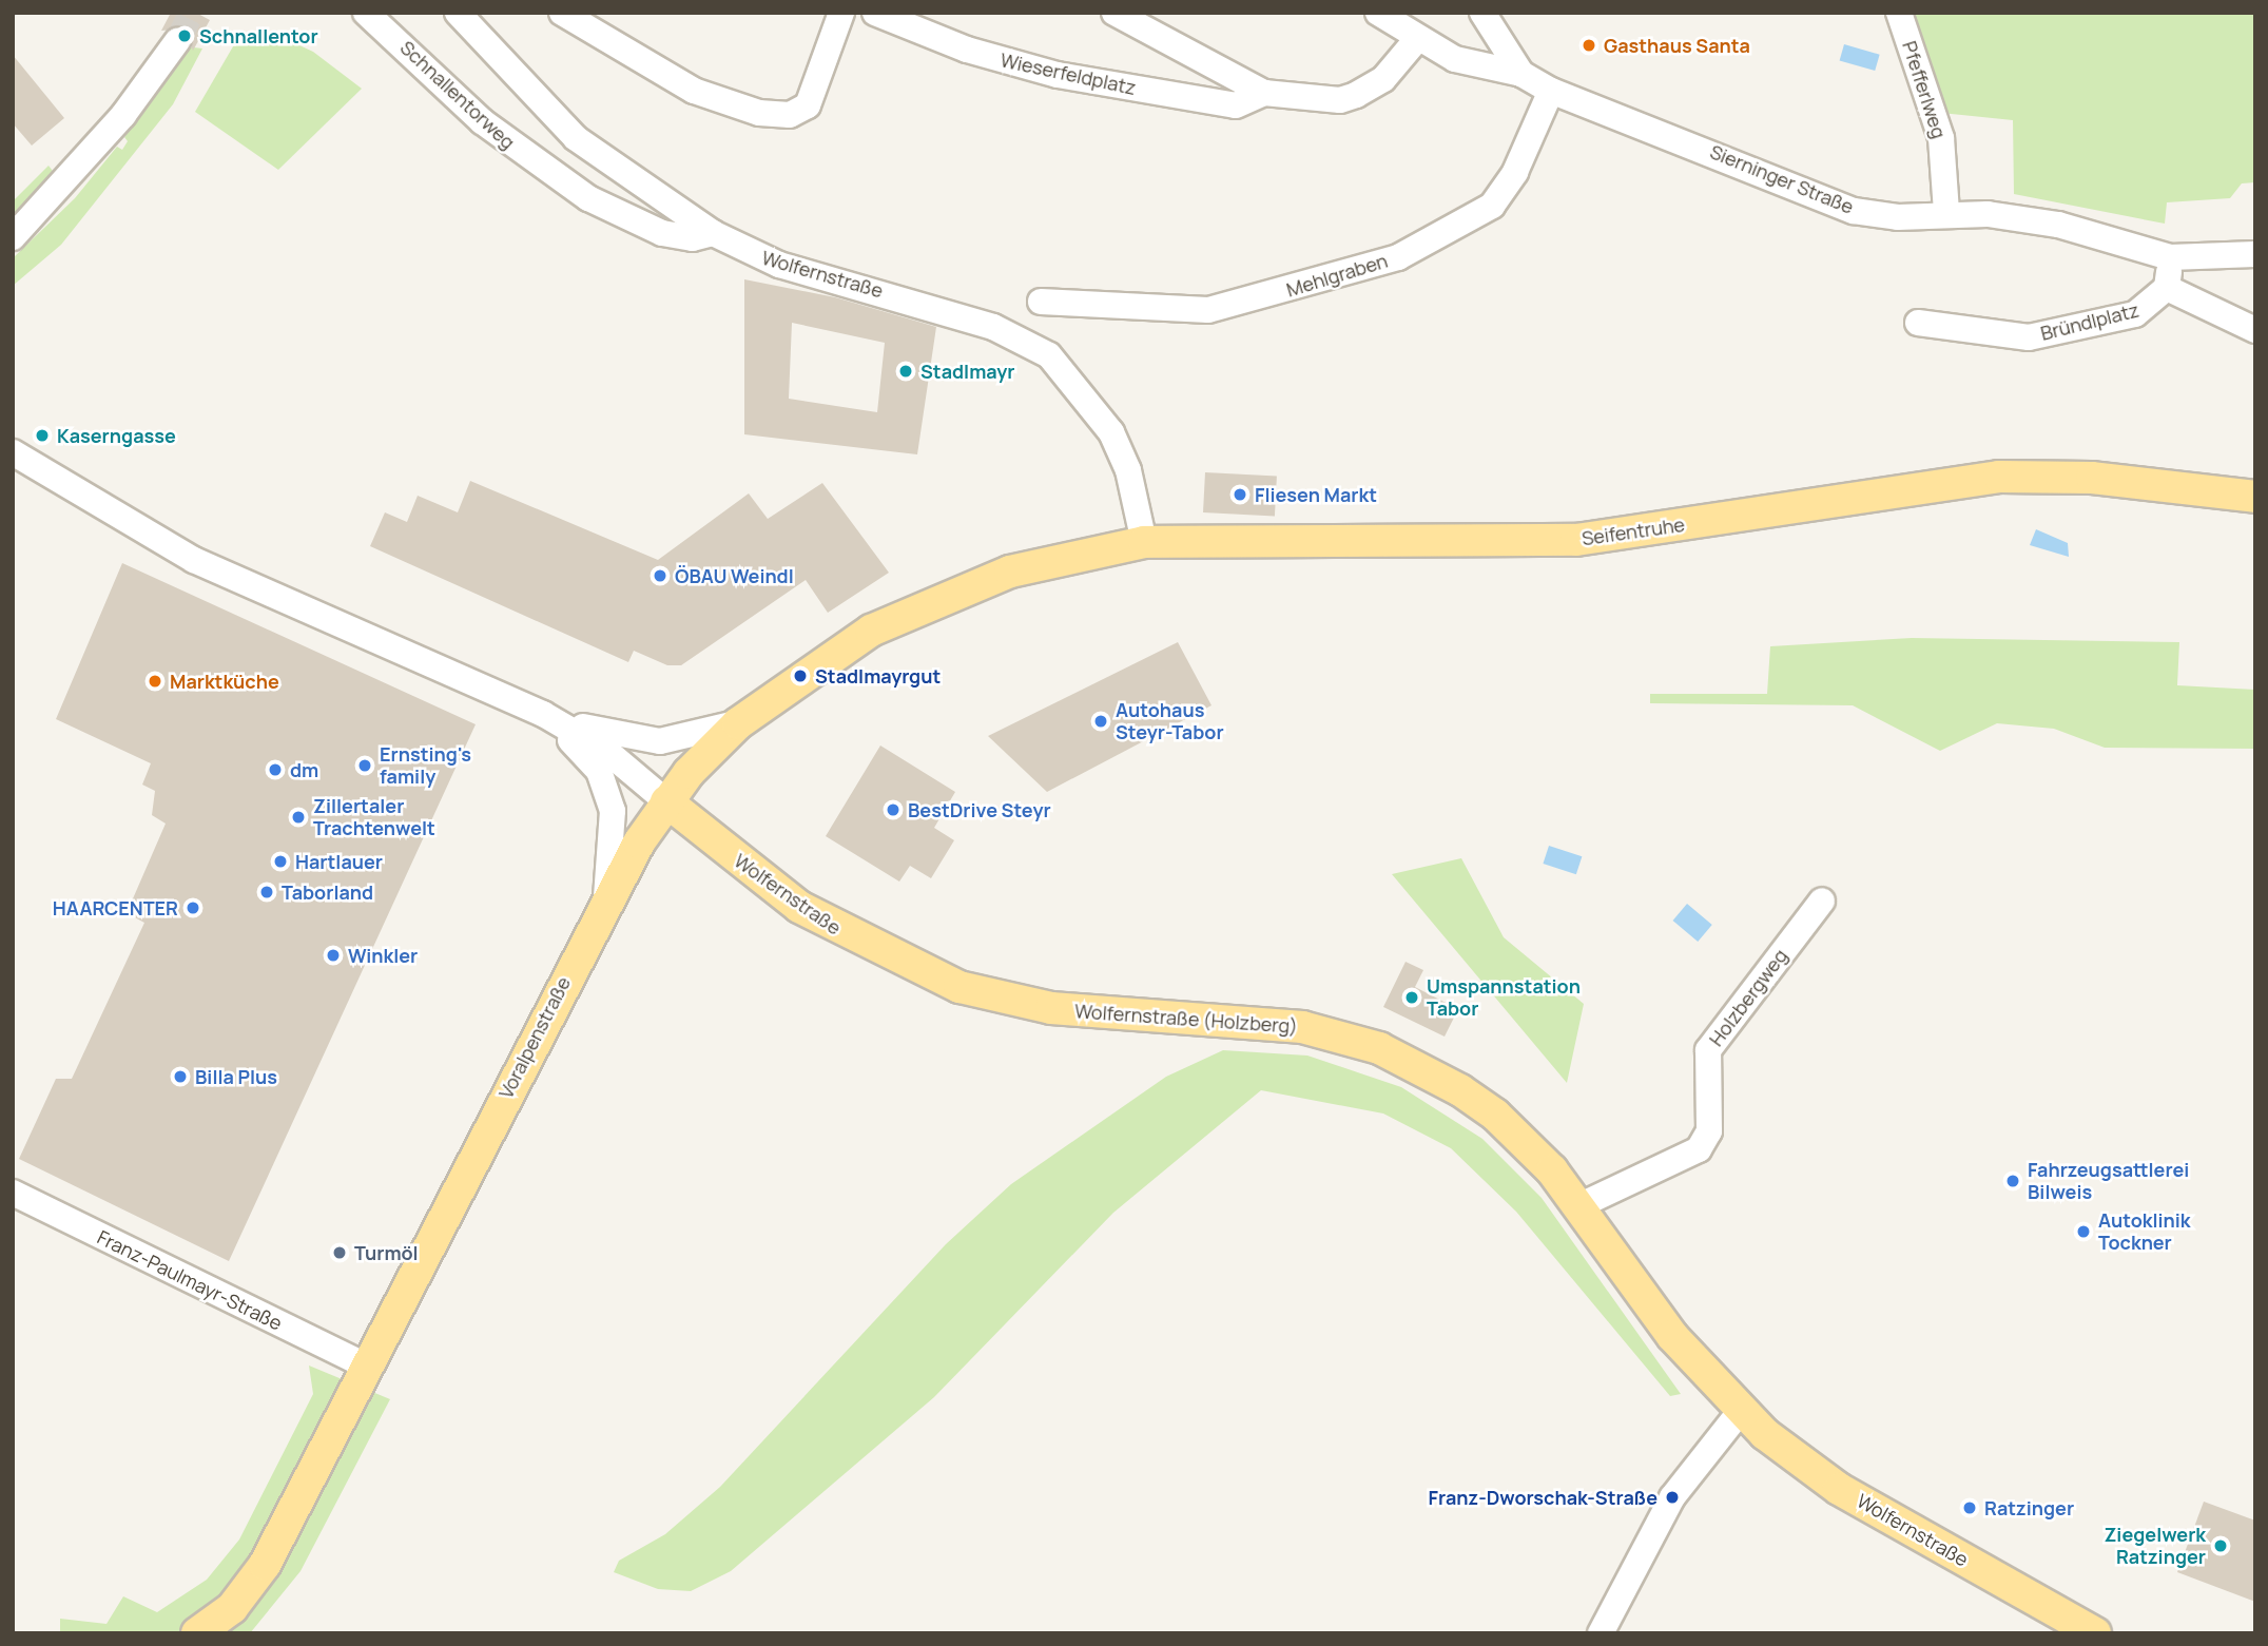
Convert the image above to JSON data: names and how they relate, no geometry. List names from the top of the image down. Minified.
{"streets":{"main road":["Wolfernstraße","Seifentruhe","Wolfernstraße (Holzberg)","Voralpenstraße"],"street":["Wieserfeldplatz","Pfefferlweg","Schnallentorweg","Sierninger Straße","Mehlgraben","Bründlplatz","Holzbergweg","Franz-Paulmayr-Straße"]},"crossings":[["Pfefferlweg","Sierninger Straße"],["Schnallentorweg","Wolfernstraße"],["Sierninger Straße","Mehlgraben"],["Wolfernstraße","Seifentruhe"],["Wolfernstraße","Wolfernstraße (Holzberg)"],["Wolfernstraße","Voralpenstraße"],["Seifentruhe","Voralpenstraße"],["Holzbergweg","Wolfernstraße (Holzberg)"],["Voralpenstraße","Franz-Paulmayr-Straße"]],"places":["Schnallentor","Gasthaus Santa","Stadlmayr","Kaserngasse","Fliesen Markt","ÖBAU Weindl","Stadlmayrgut","Marktküche","Autohaus Steyr-Tabor","Ernsting's family","dm","BestDrive Steyr","Zillertaler Trachtenwelt","Hartlauer","Taborland","HAARCENTER","Winkler","Umspannstation Tabor","Billa Plus","Fahrzeugsattlerei Bilweis","Autoklinik Tockner","Turmöl","Franz-Dworschak-Straße","Ratzinger","Ziegelwerk Ratzinger"]}
